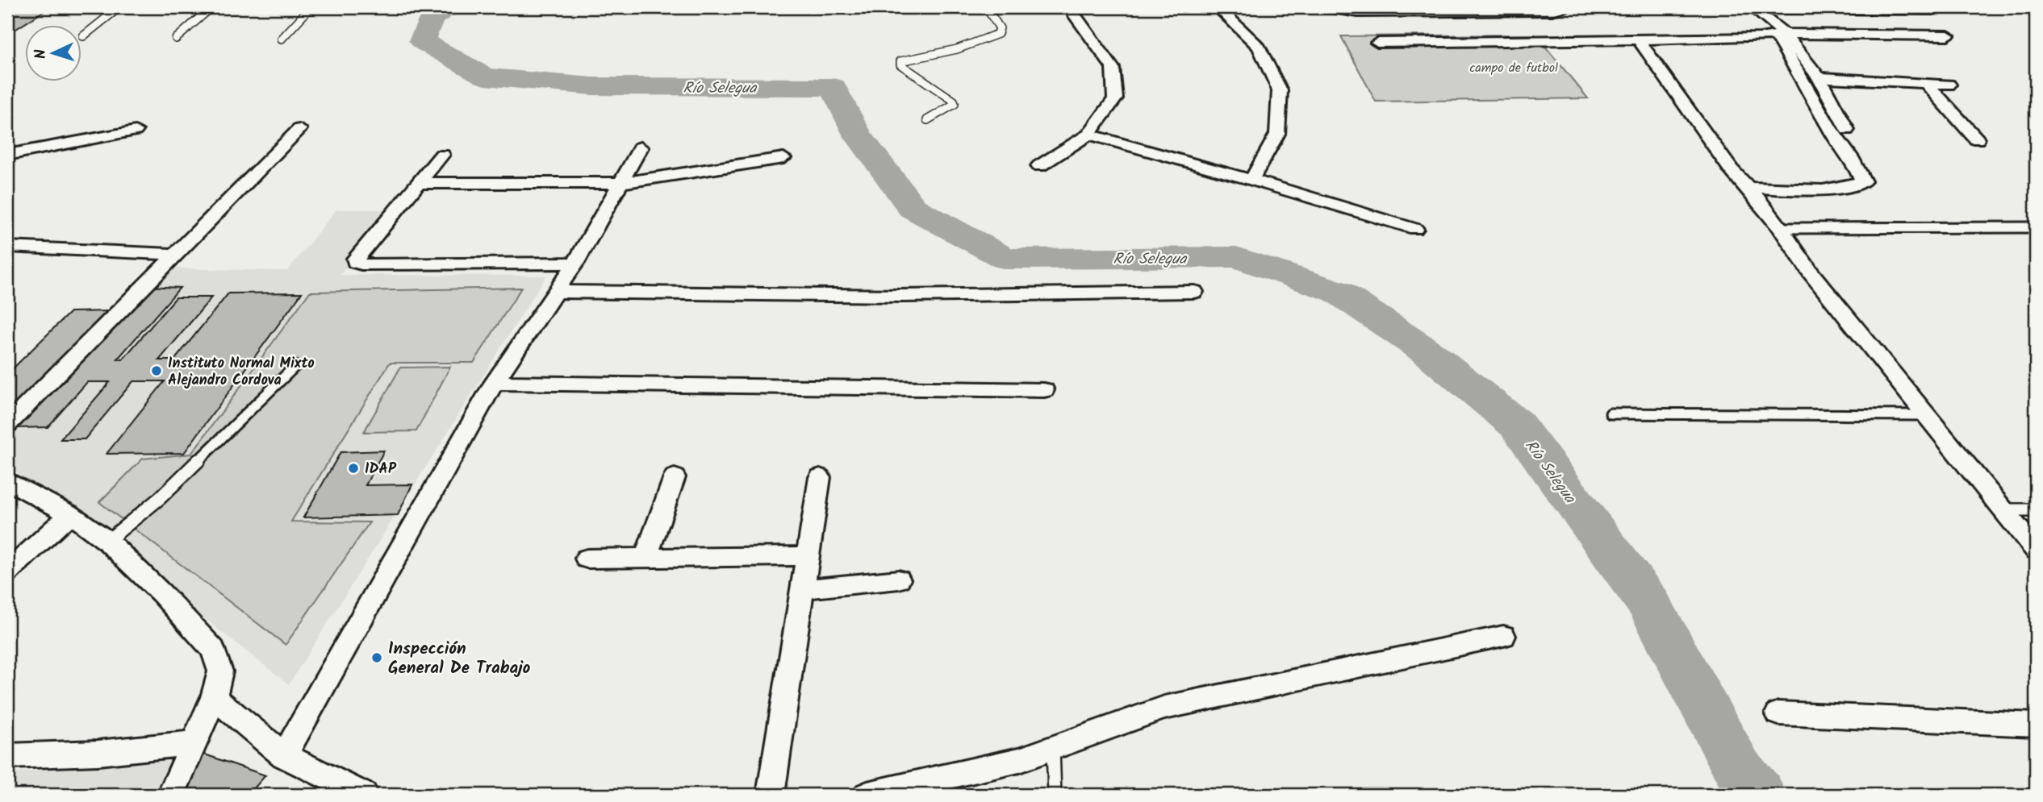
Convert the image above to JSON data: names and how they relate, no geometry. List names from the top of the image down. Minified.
{"water":["Río Selegua"],"parks":["campo de futbol"],"places":["Instituto Normal Mixto Alejandro Cordova","IDAP","Inspección General De Trabajo"],"north":"left"}
